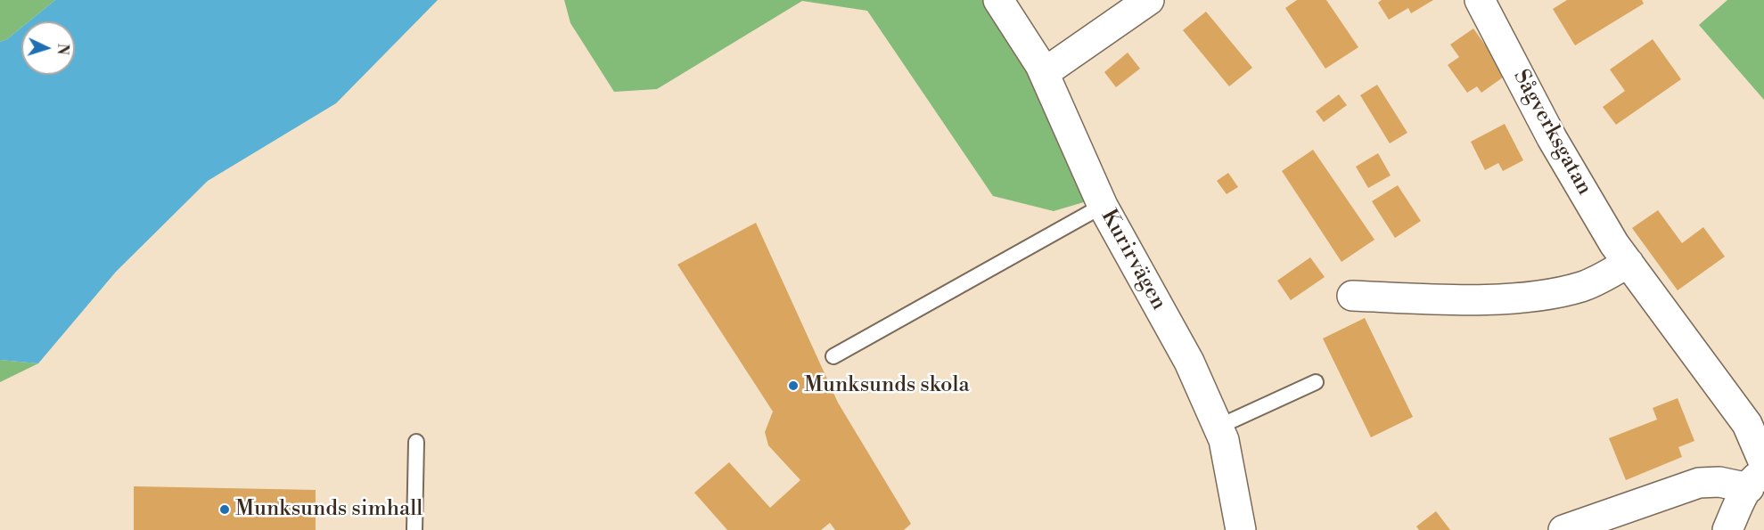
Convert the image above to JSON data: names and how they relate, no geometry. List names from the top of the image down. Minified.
{"streets":{"street":["Sågverksgatan","Kurirvägen"]},"places":["Munksunds skola","Munksunds simhall"],"north":"right"}
